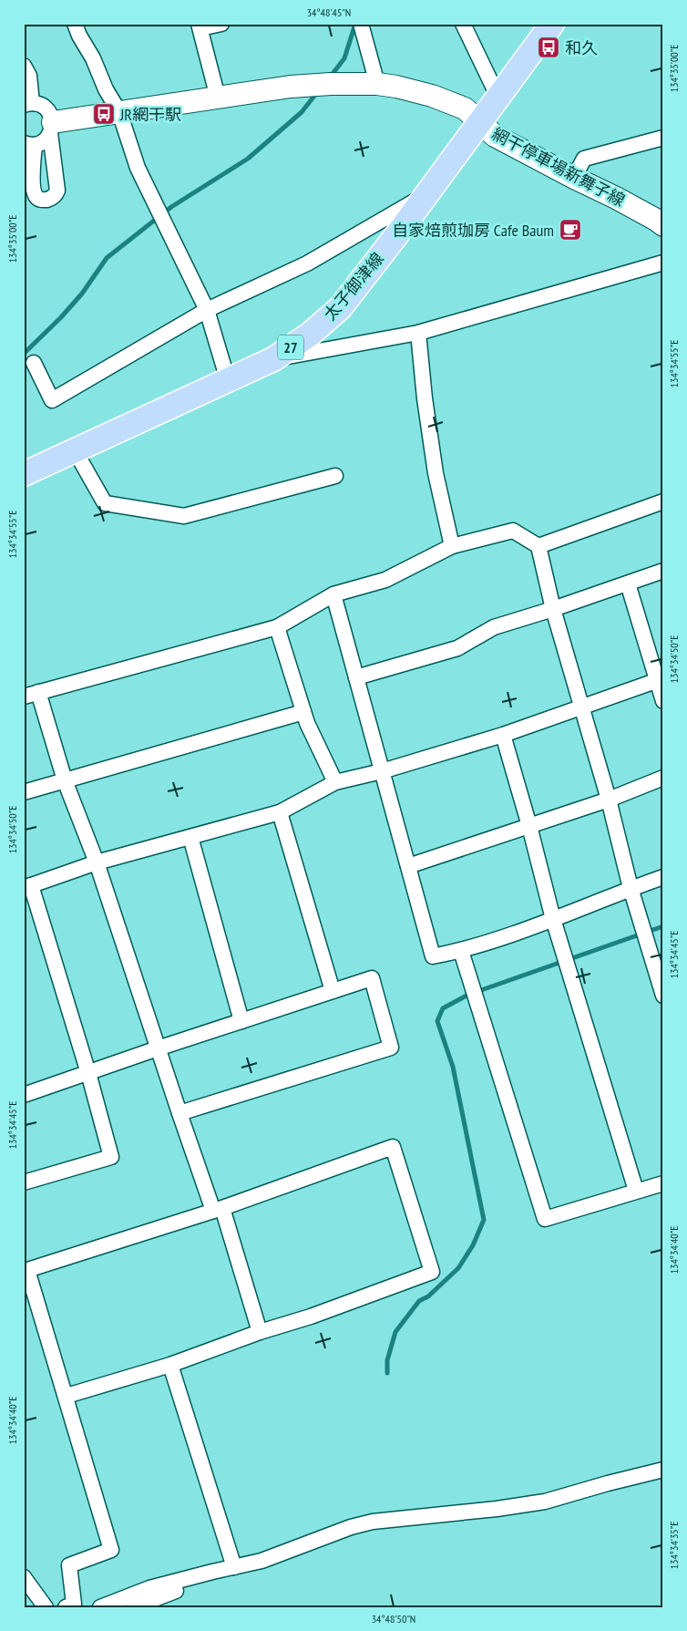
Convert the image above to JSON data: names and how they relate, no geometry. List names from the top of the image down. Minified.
{"streets":{"main road":["網干停車場新舞子線","太子御津線","27"]},"crossings":[["網干停車場新舞子線","太子御津線"]],"places":{"bus stop":["和久","JR網干駅"],"cafe":["自家焙煎珈房 Cafe Baum"]},"coordinates":["34°48'45\"N","134°35'00\"E","134°34'55\"E","134°34'50\"E","134°34'45\"E","134°34'40\"E","134°34'35\"E","34°48'50\"N"]}
